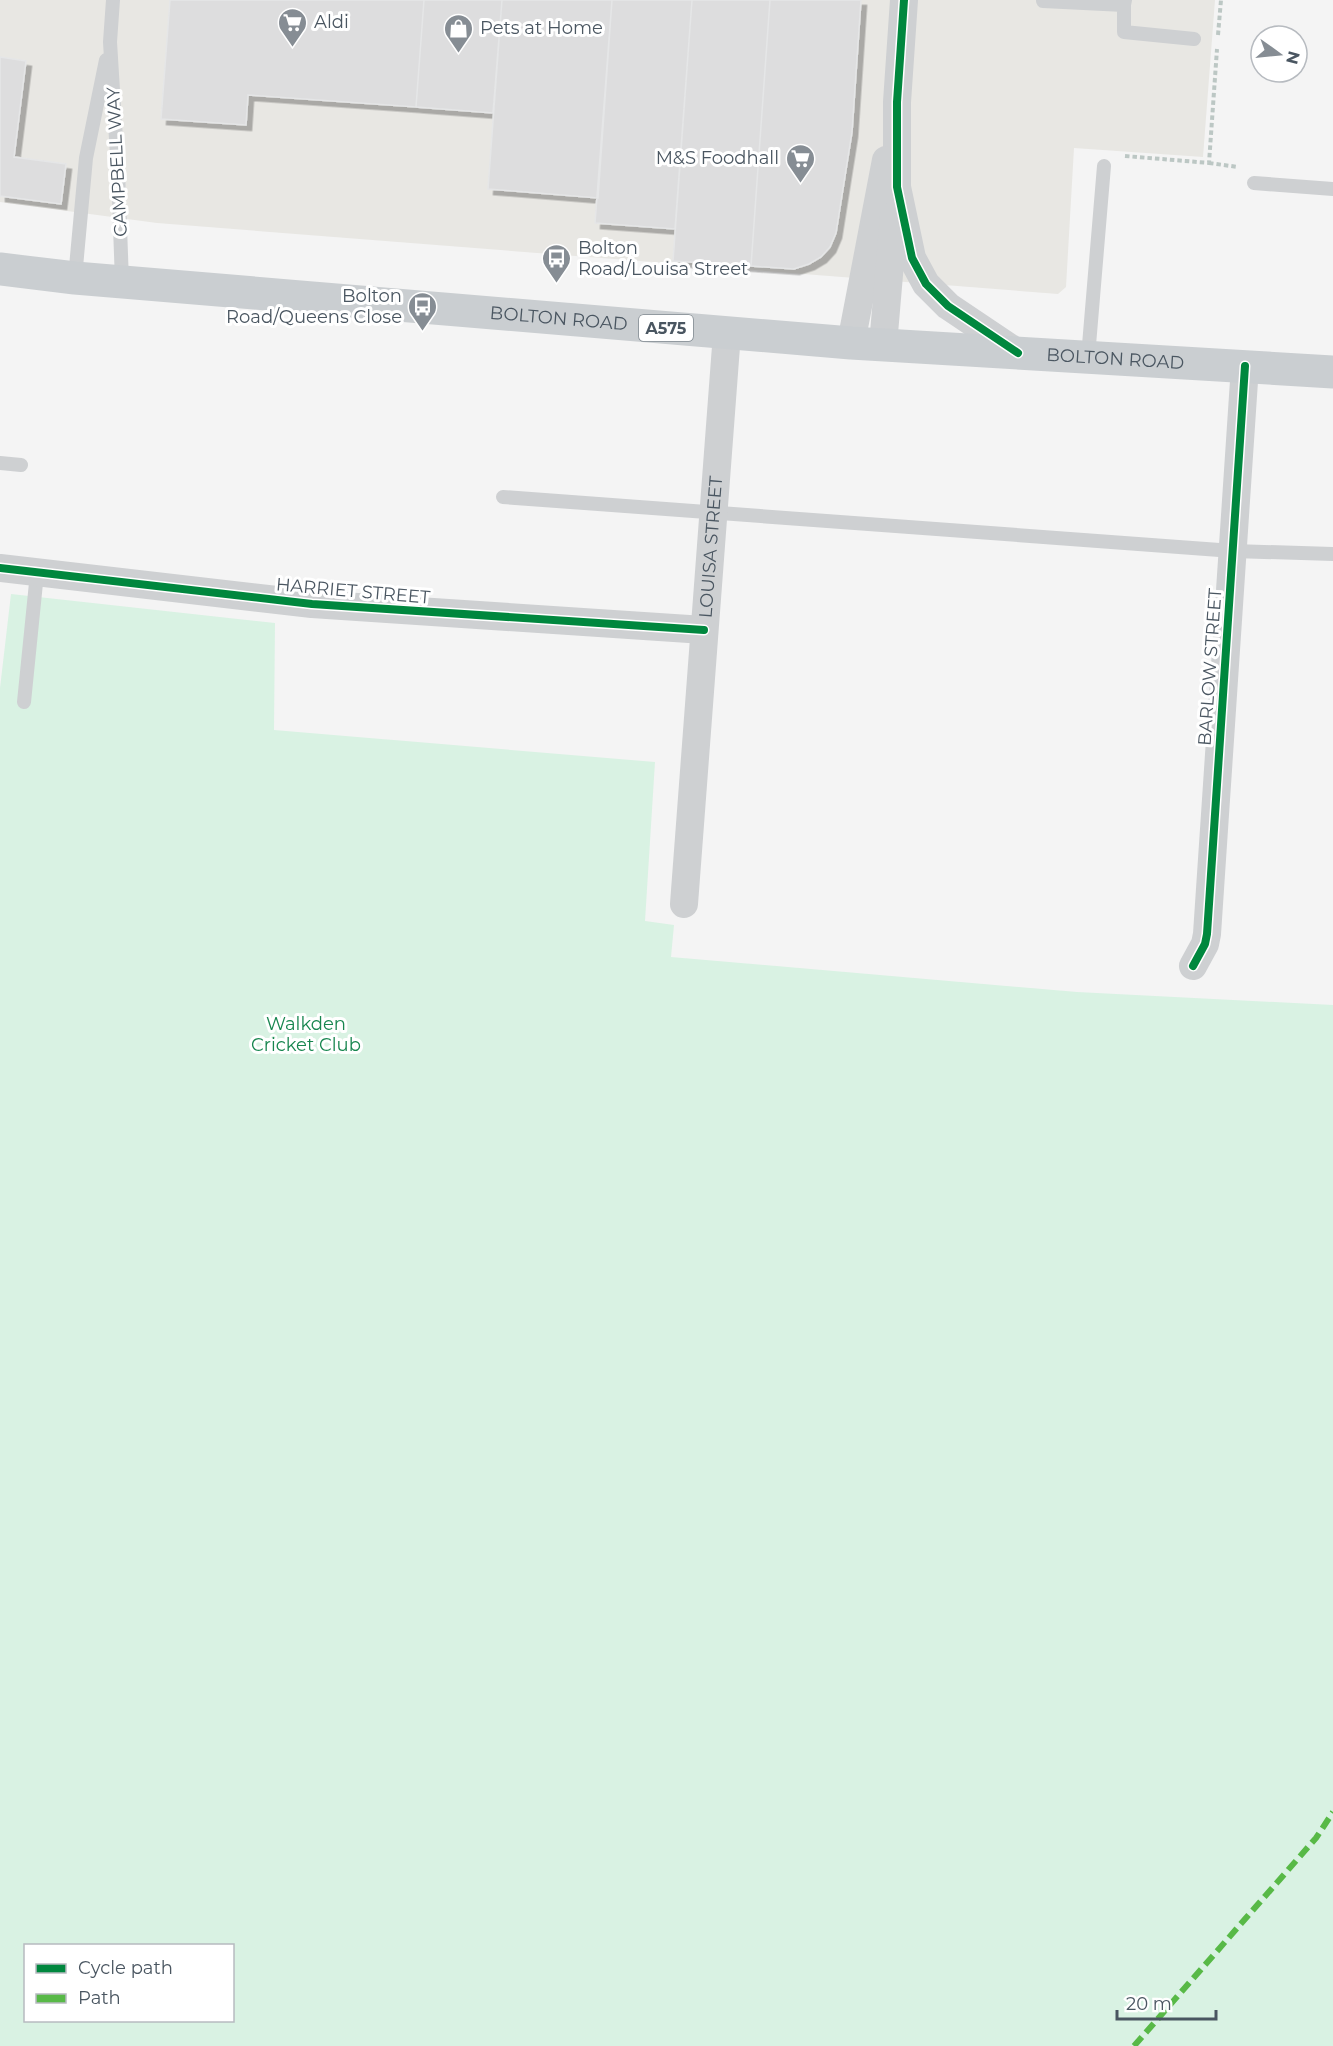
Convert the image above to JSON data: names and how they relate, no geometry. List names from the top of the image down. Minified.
{"streets":{"main road":["BOLTON ROAD","A575"],"street":["LOUISA STREET","HARRIET STREET","BARLOW STREET"],"lane":["CAMPBELL WAY"]},"crossings":[["CAMPBELL WAY","BOLTON ROAD"],["BOLTON ROAD","LOUISA STREET"],["BOLTON ROAD","BARLOW STREET"],["LOUISA STREET","HARRIET STREET"]],"parks":["Walkden Cricket Club"],"places":{"supermarket":["Aldi","M&S Foodhall"],"shop":["Pets at Home"],"bus stop":["Bolton Road/Louisa Street","Bolton Road/Queens Close"]},"legend":["Cycle path","Path"],"scale_bar":"20 m","north":"right"}
